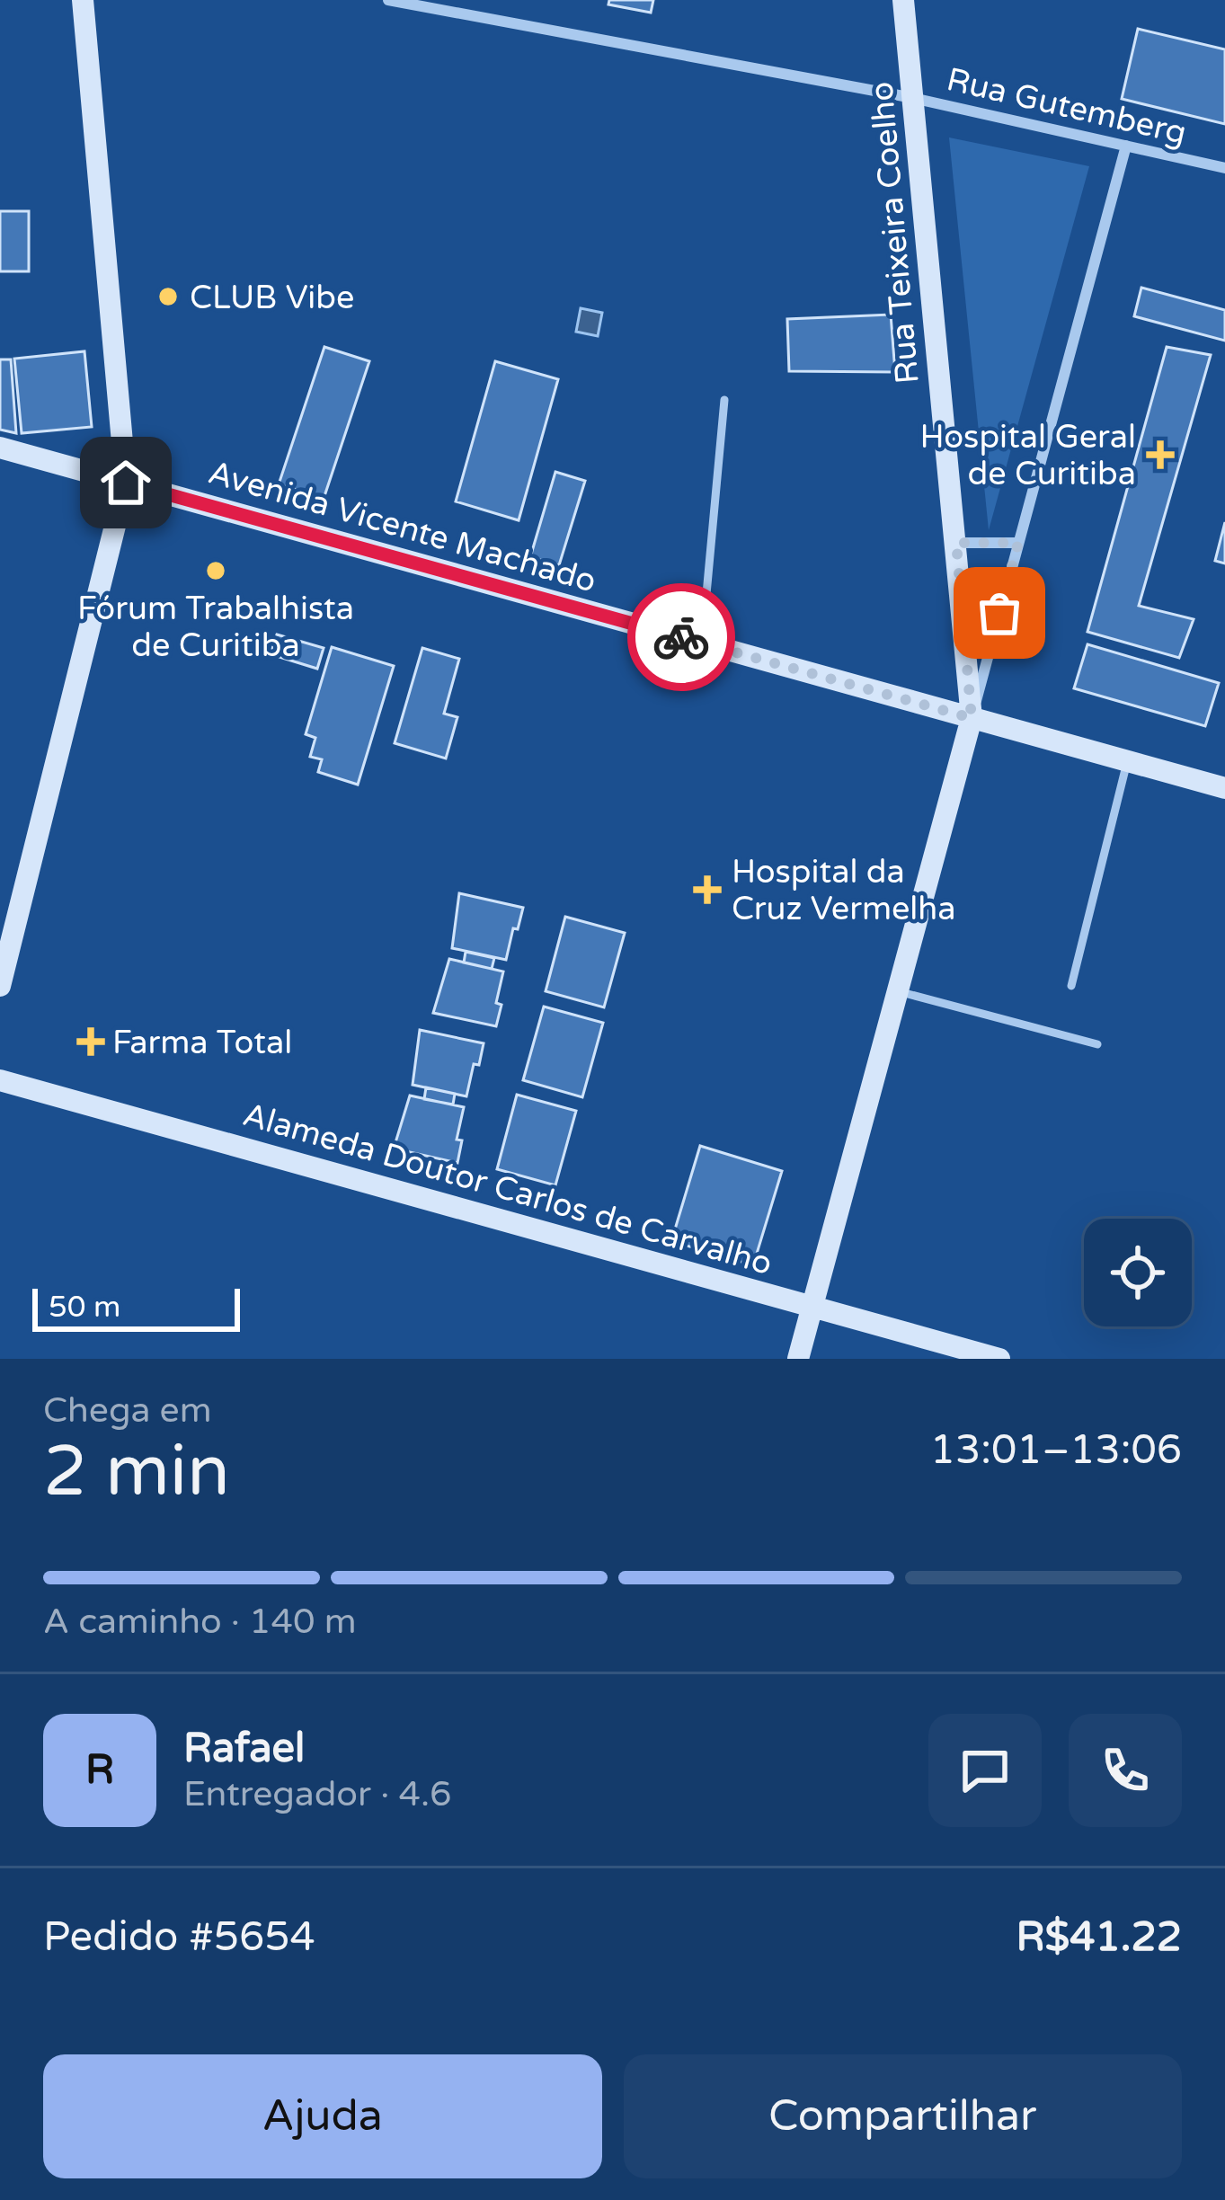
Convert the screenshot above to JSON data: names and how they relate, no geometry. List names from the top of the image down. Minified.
{"streets":{"main road":["Rua Teixeira Coelho","Avenida Vicente Machado","Alameda Doutor Carlos de Carvalho"],"street":["Rua Gutemberg"]},"crossings":[["Rua Gutemberg","Rua Teixeira Coelho"],["Rua Teixeira Coelho","Avenida Vicente Machado"]],"places":{"other":["CLUB Vibe","Fórum Trabalhista de Curitiba"],"health":["Hospital Geral de Curitiba","Hospital da Cruz Vermelha","Farma Total"]},"scale_bar":"50 m","page":{"scale":"50 m","heading":["2 min","Chega em","13:01–13:06"],"panel":["Rafael","Entregador · 4.6","Pedido #5654","R$41.22"],"bar":"A caminho · 140 m","round":"R","buttons":["Ajuda","Compartilhar"]}}
